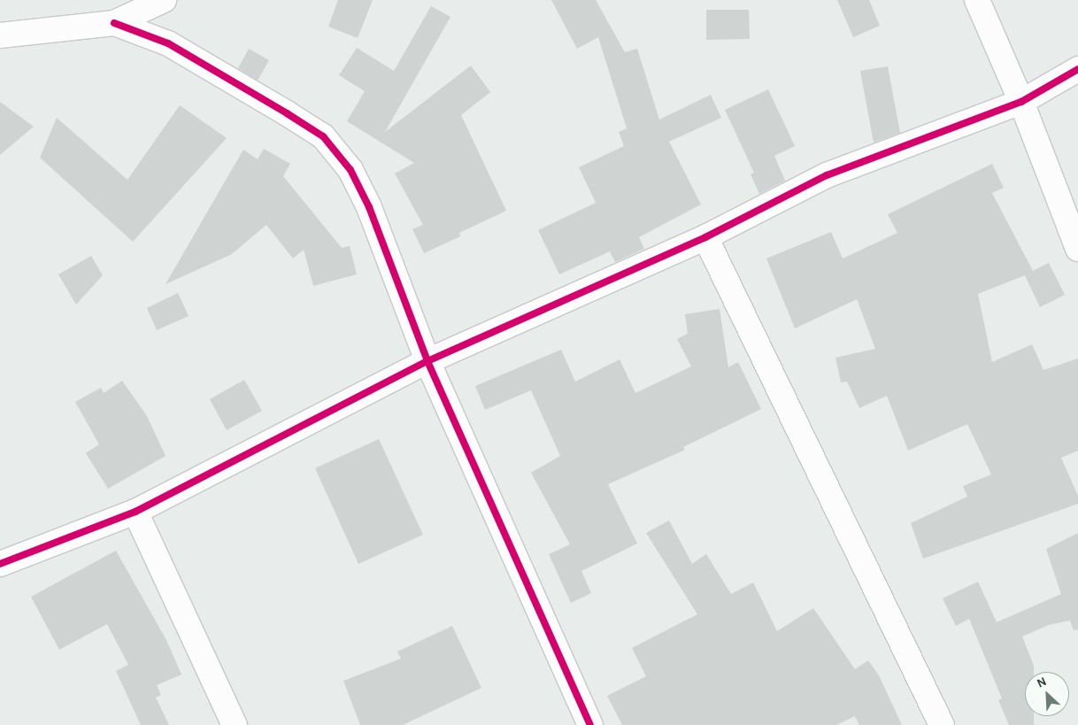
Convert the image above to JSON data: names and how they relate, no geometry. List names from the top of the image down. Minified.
{"north":"top left"}
